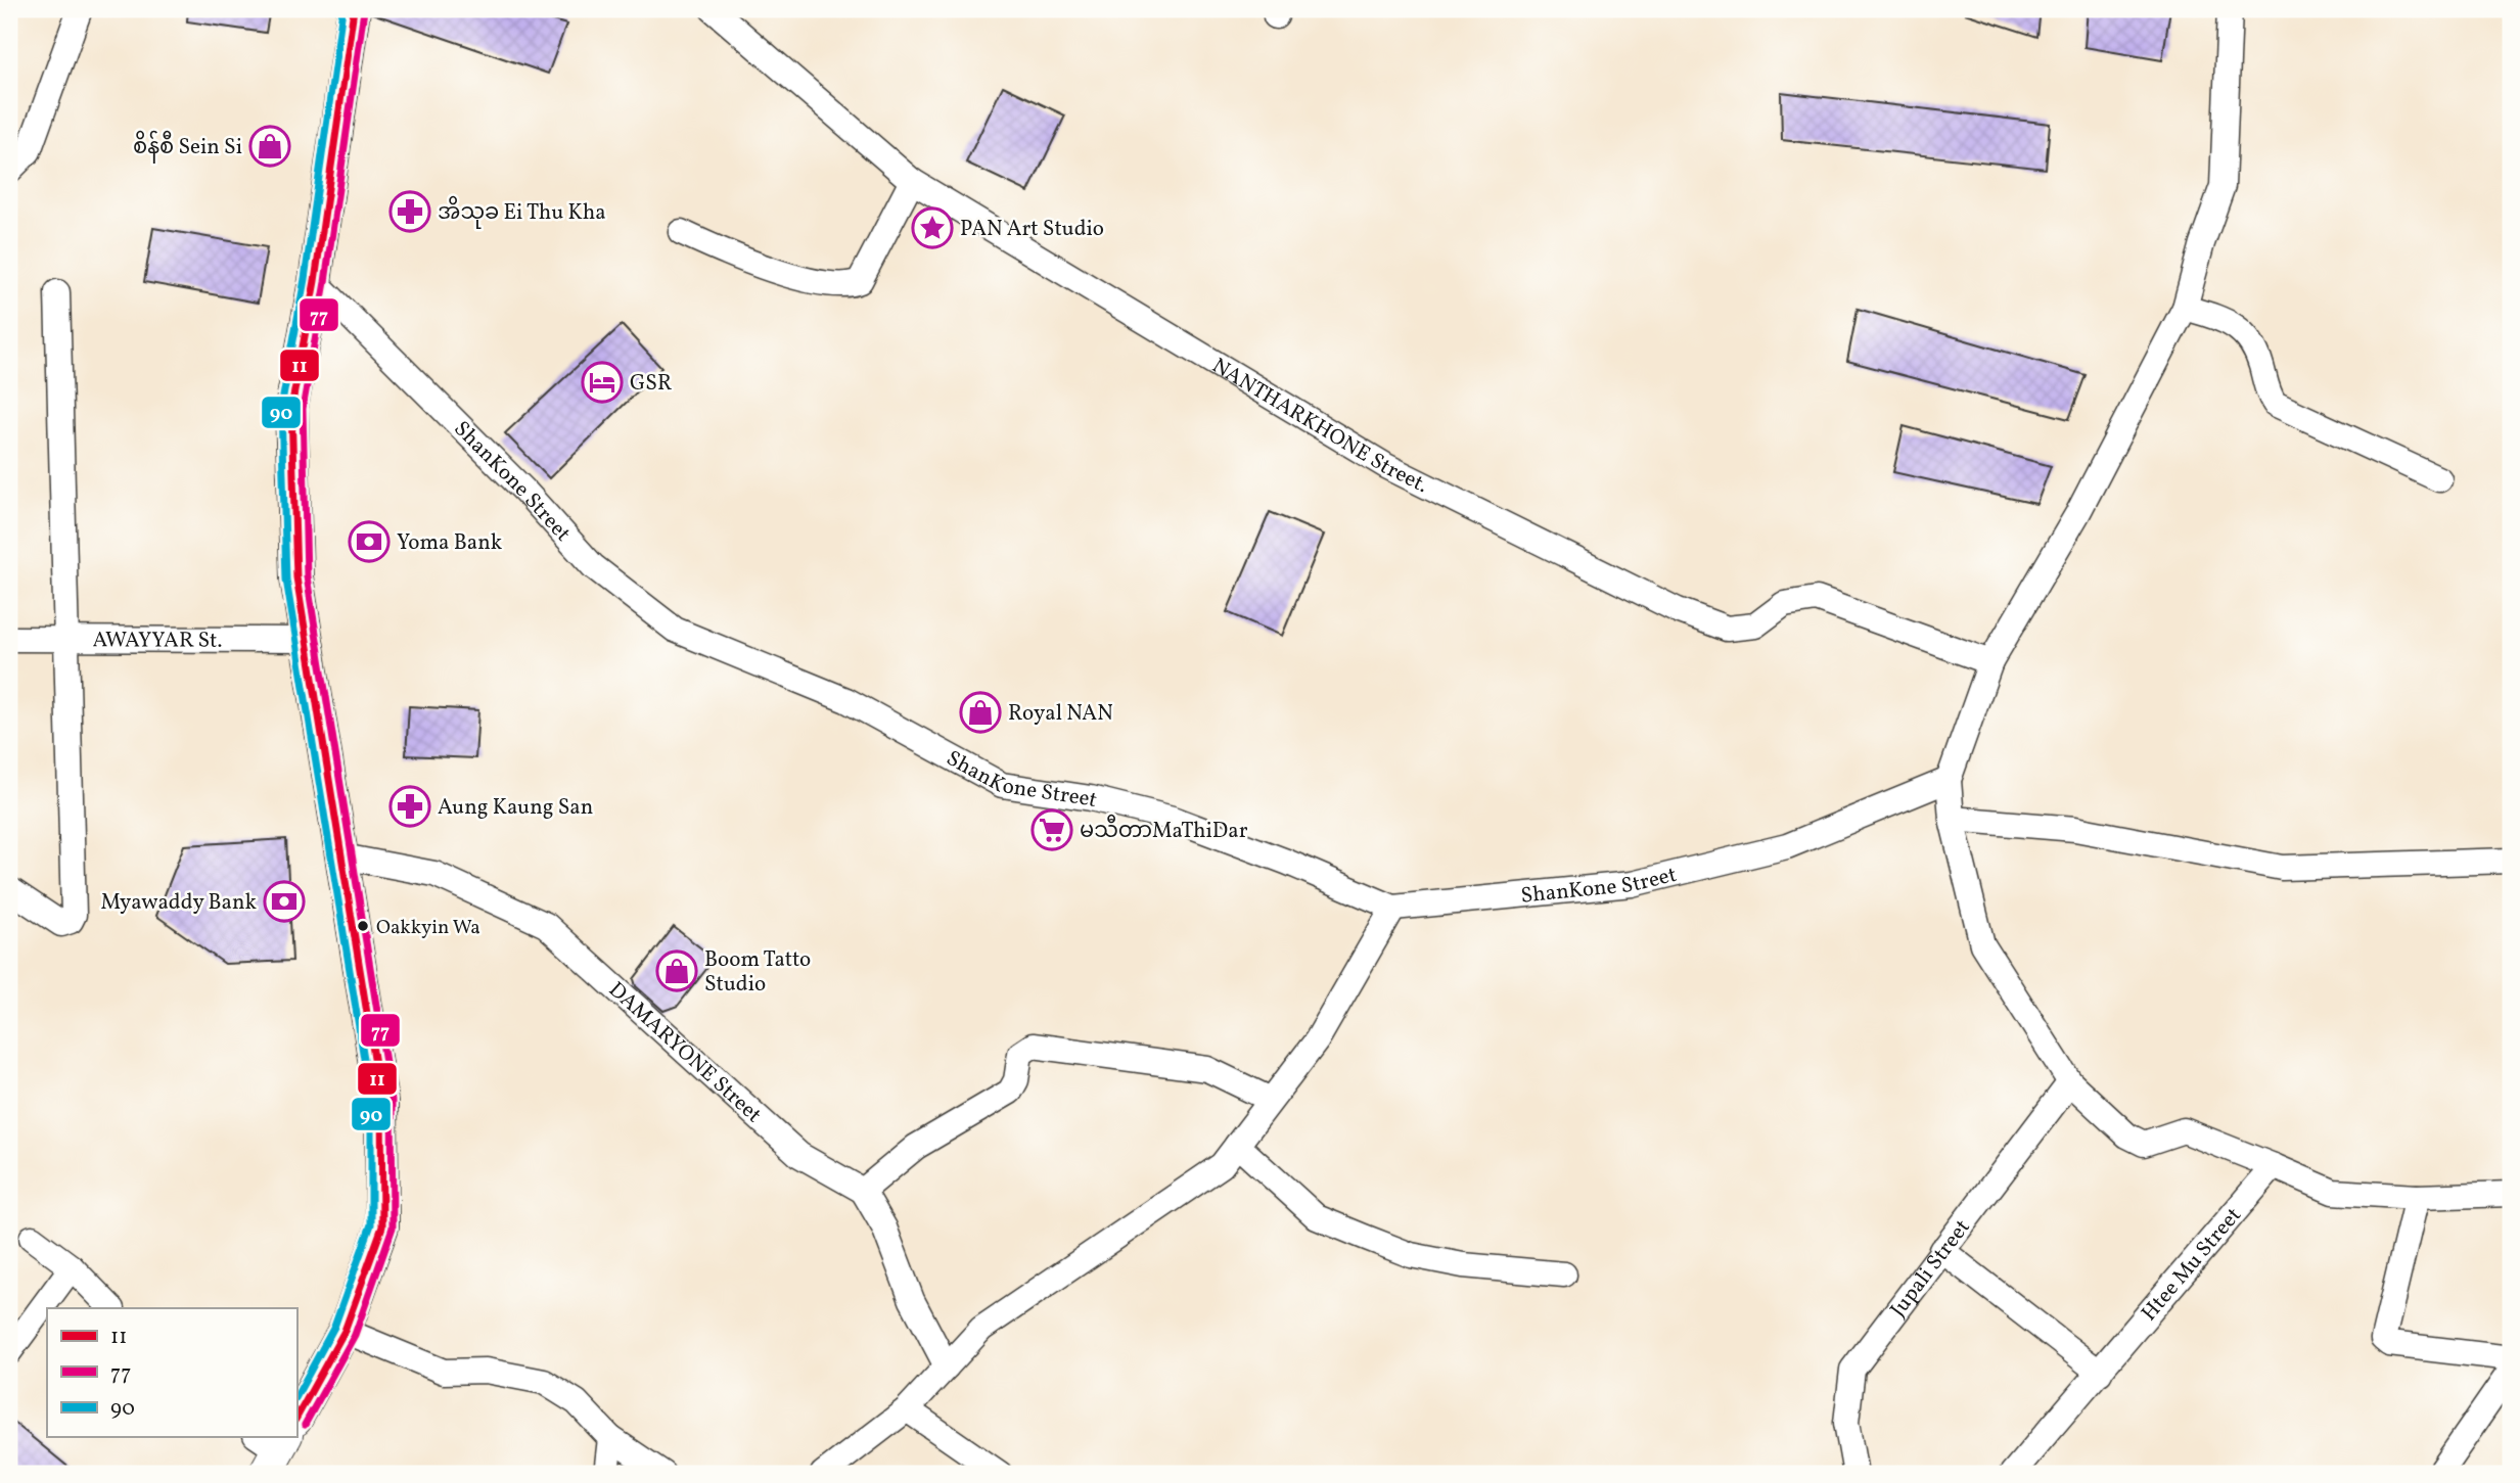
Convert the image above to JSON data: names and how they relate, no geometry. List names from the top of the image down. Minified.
{"streets":{"street":["NANTHARKHONE Street.","ShanKone Street","AWAYYAR St.","DAMARYONE Street","Htee Mu Street","Jupali Street"]},"places":{"shop":["စိန်စီ Sein Si","Royal NAN","Boom Tatto Studio"],"pharmacy":["အိသုခ Ei Thu Kha","Aung Kaung San"],"place":["PAN Art Studio"],"hotel":["GSR"],"bank":["Yoma Bank","Myawaddy Bank"],"supermarket":["မသီတာMaThiDar"],"other":["Oakkyin Wa"]},"lines":["transit line 11","transit line 90","transit line 77"],"legend":["11","77","90"]}
